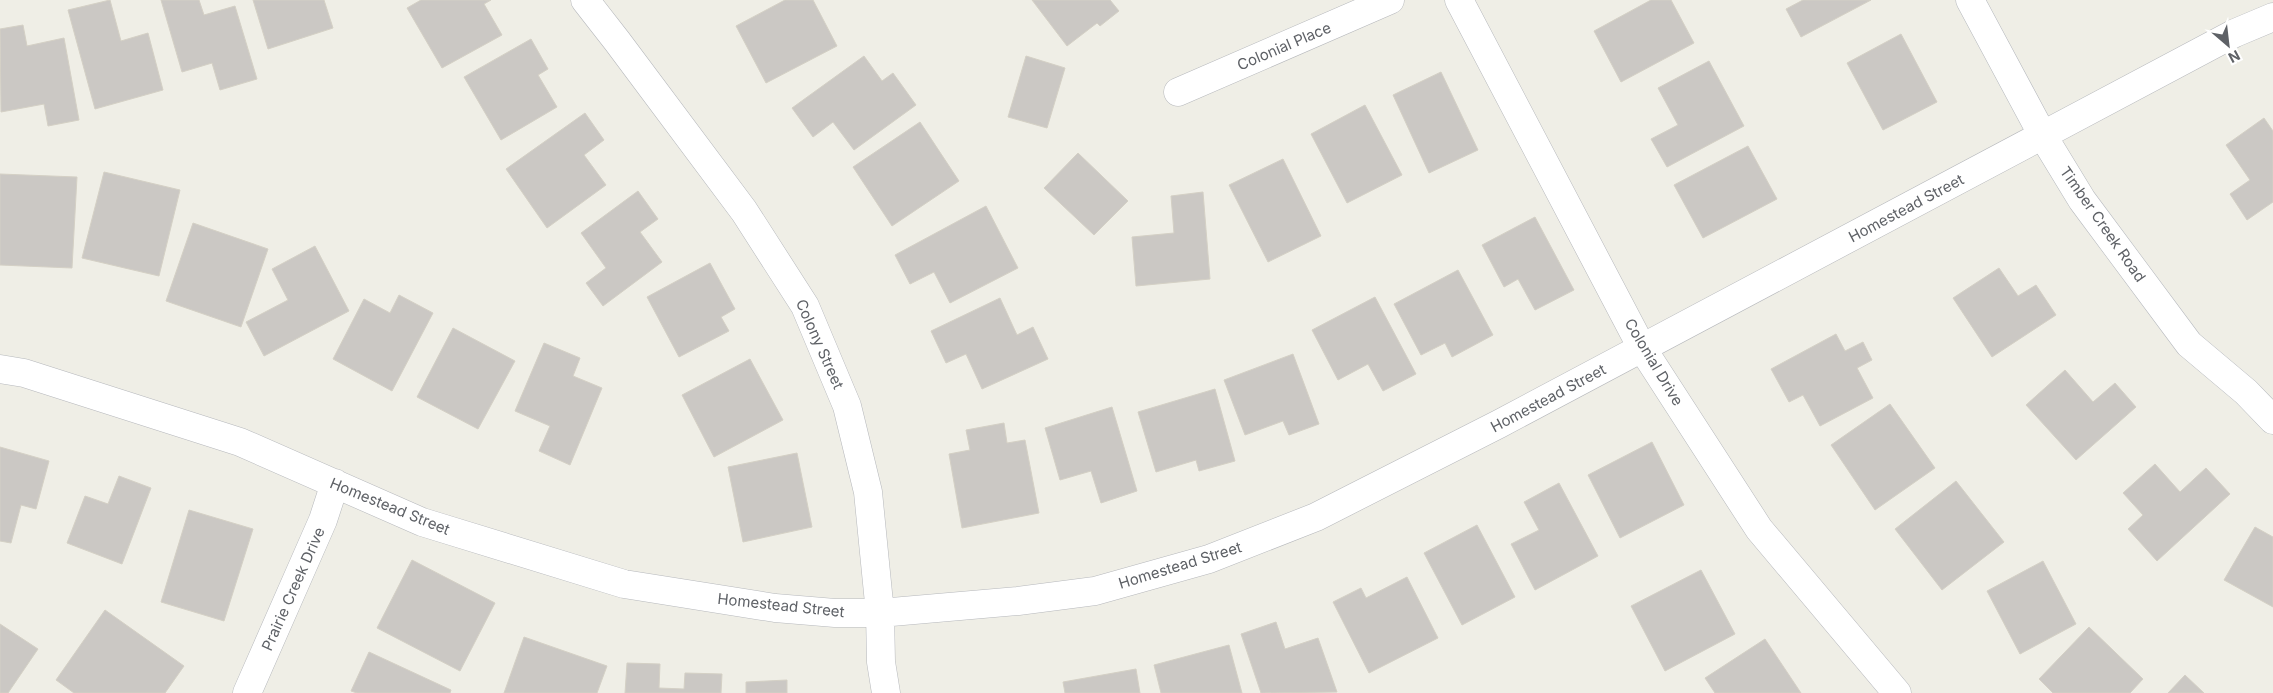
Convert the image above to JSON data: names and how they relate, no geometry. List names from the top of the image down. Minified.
{"streets":{"street":["Colonial Place","Homestead Street","Timber Creek Road","Colony Street","Colonial Drive","Prairie Creek Drive"]},"crossings":[["Homestead Street","Timber Creek Road"],["Homestead Street","Colony Street"],["Homestead Street","Colonial Drive"],["Homestead Street","Prairie Creek Drive"]],"north":"bottom right"}
